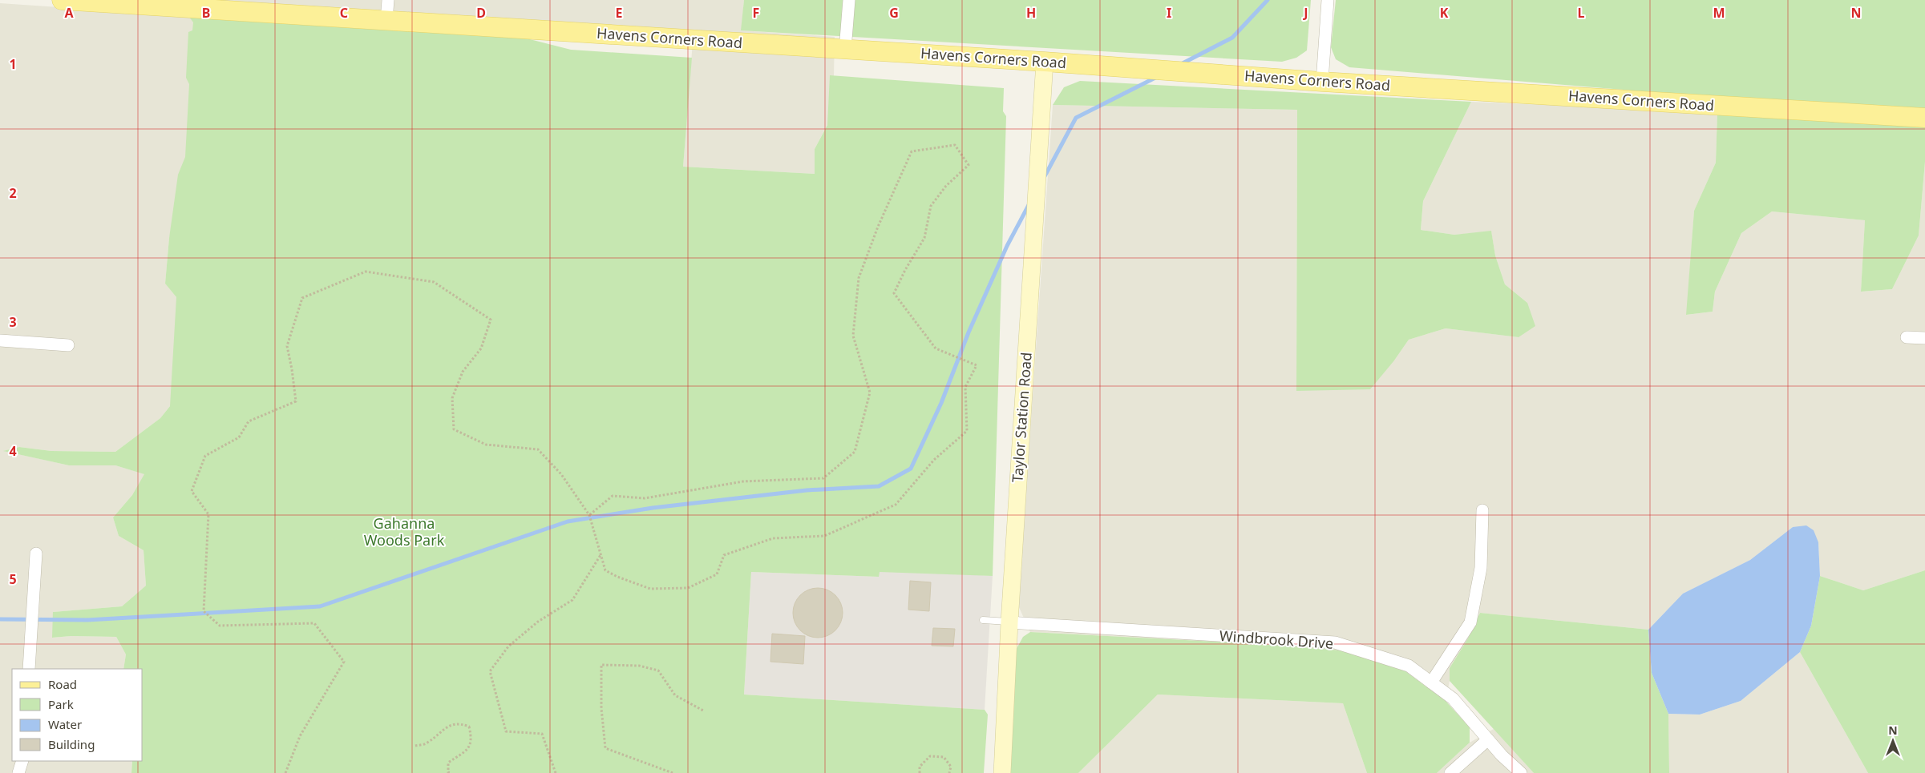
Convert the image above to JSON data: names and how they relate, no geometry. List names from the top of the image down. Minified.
{"streets":{"main road":["Havens Corners Road","Taylor Station Road"],"street":["Windbrook Drive"]},"crossings":[["Havens Corners Road","Taylor Station Road"],["Taylor Station Road","Windbrook Drive"]],"parks":["Gahanna Woods Park"],"legend":["Road","Park","Water","Building"],"north":"top","grid":{"columns":["A","B","C","D","E","F","G","H","I","J","K","L","M","N"],"rows":["1","2","3","4","5"]}}
